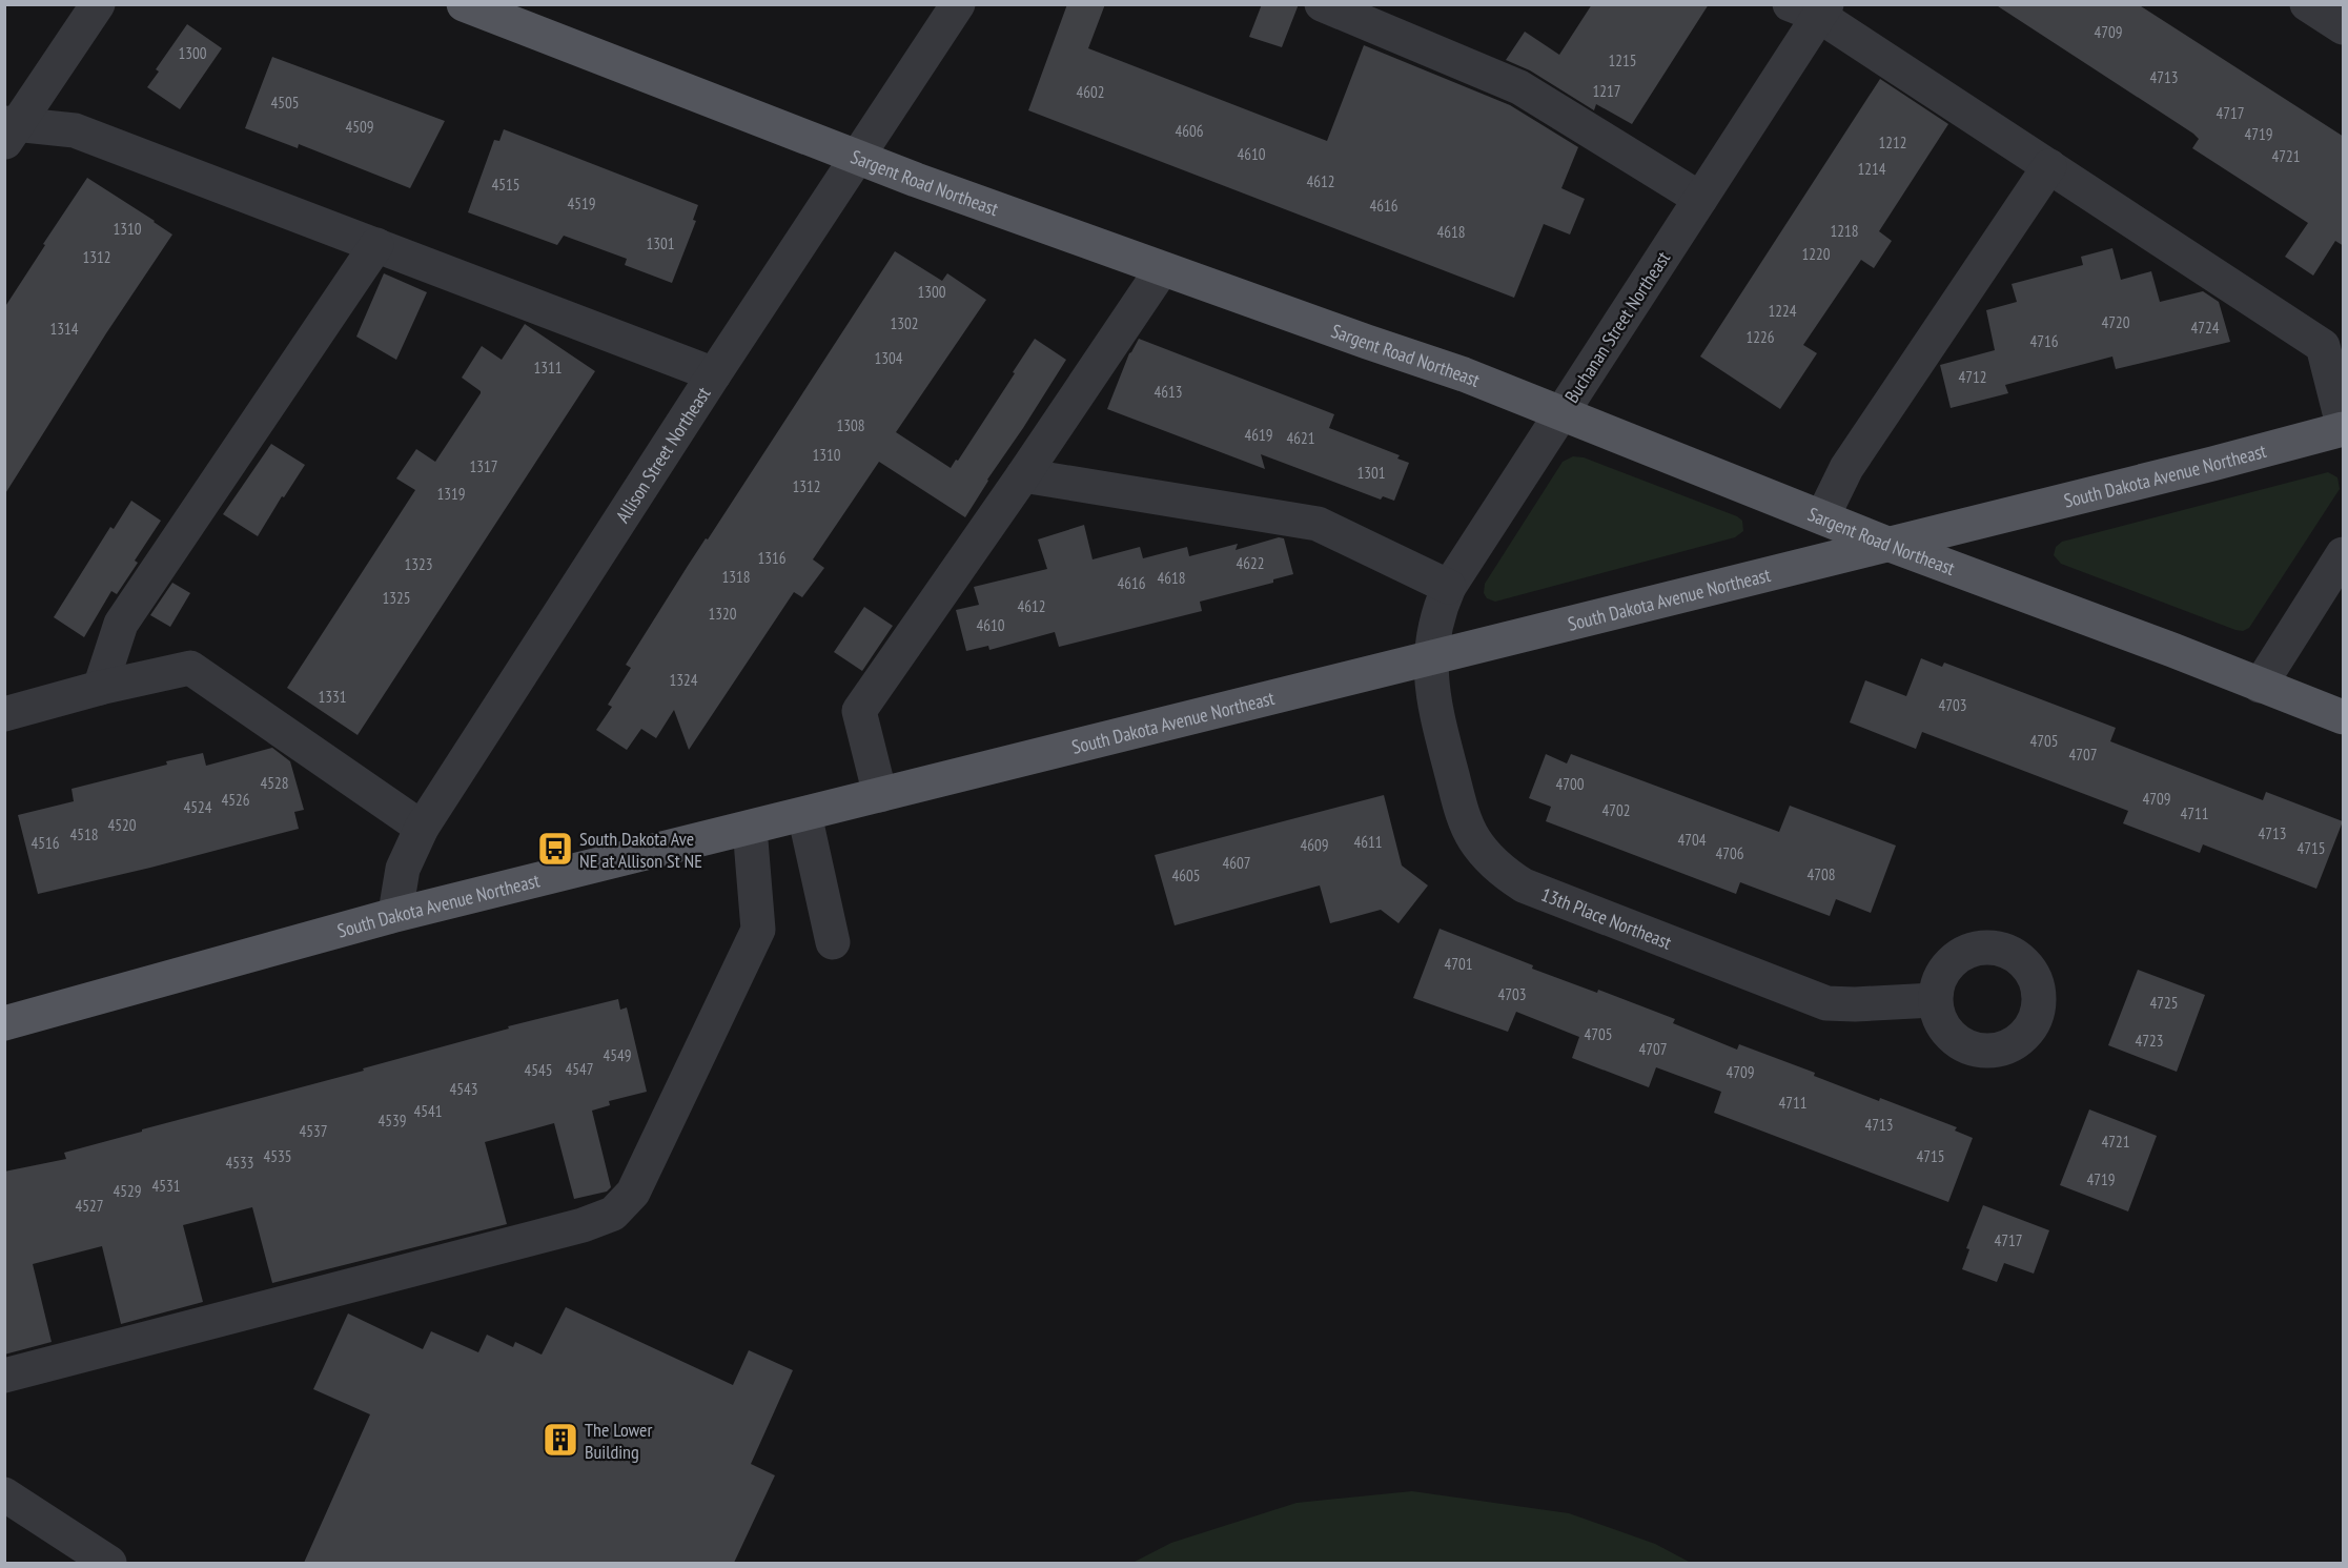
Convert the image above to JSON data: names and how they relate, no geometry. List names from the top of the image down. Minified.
{"streets":{"main road":["Sargent Road Northeast","South Dakota Avenue Northeast"],"street":["Buchanan Street Northeast","Allison Street Northeast","13th Place Northeast"]},"crossings":[["Sargent Road Northeast","Buchanan Street Northeast"],["Sargent Road Northeast","Allison Street Northeast"],["Sargent Road Northeast","South Dakota Avenue Northeast"],["Buchanan Street Northeast","South Dakota Avenue Northeast"],["Buchanan Street Northeast","13th Place Northeast"],["Allison Street Northeast","South Dakota Avenue Northeast"],["South Dakota Avenue Northeast","13th Place Northeast"]],"places":{"bus stop":["South Dakota Ave NE at Allison St NE"],"building":["The Lower Building"]},"house_numbers":["4709","1300","1215","4713","1217","4602","4505","4717","4509","4606","4719","1212","4610","4721","1214","4612","4515","4519","4616","1310","1218","4618","1301","1220","1312","1300","1224","4720","1302","4724","1314","1226","4716","1304","1311","4712","4613","1308","4619","4621","1310","1317","1301","1312","1319","1316","4622","1323","1318","4618","4616","1325","4612","1320","4610","1324","1331","4703","4705","4707","4528","4700","4709","4526","4524","4702","4711","4520","4713","4518","4704","4611","4516","4609","4715","4706","4607","4708","4605","4701","4703","4725","4705","4723","4707","4549","4547","4545","4709","4543","4711","4541","4539","4713","4537","4721","4535","4715","4533","4719","4531","4529","4527","4717"]}
